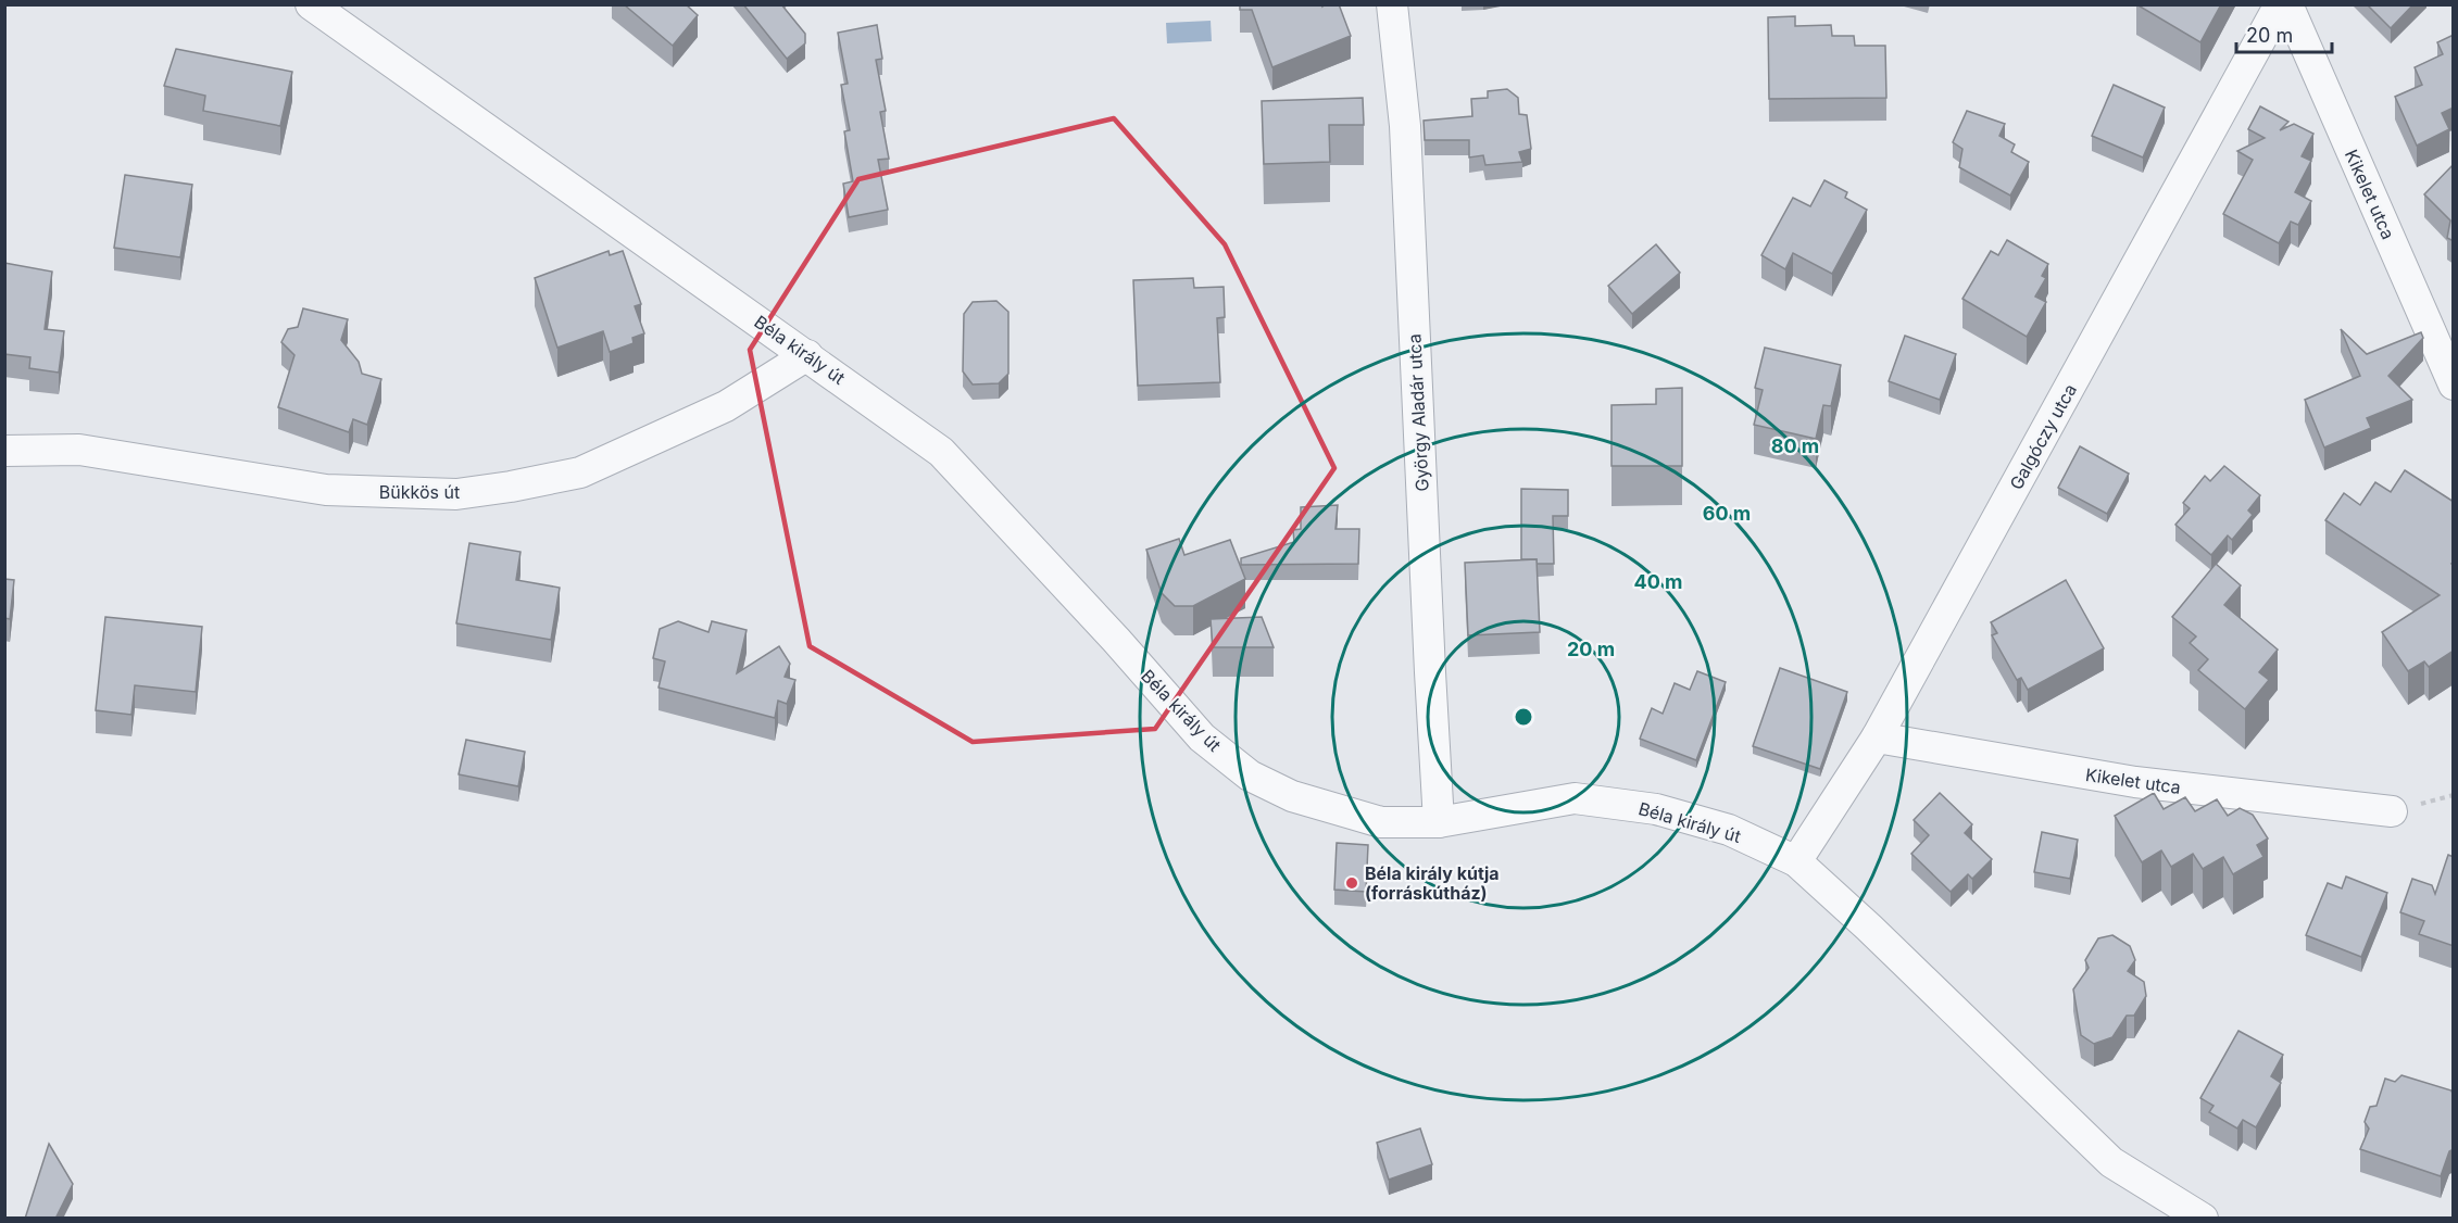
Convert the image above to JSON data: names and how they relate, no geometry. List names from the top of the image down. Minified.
{"streets":{"street":["Kikelet utca","Béla király út","György Aladár utca","Galgóczy utca","Bükkös út"]},"crossings":[["Kikelet utca","Galgóczy utca"],["Béla király út","György Aladár utca"],["Béla király út","Galgóczy utca"],["Béla király út","Bükkös út"]],"places":["Béla király kútja (forráskútház)"],"scale_bar":"20 m","rings":["80 m","60 m","40 m","20 m"]}
